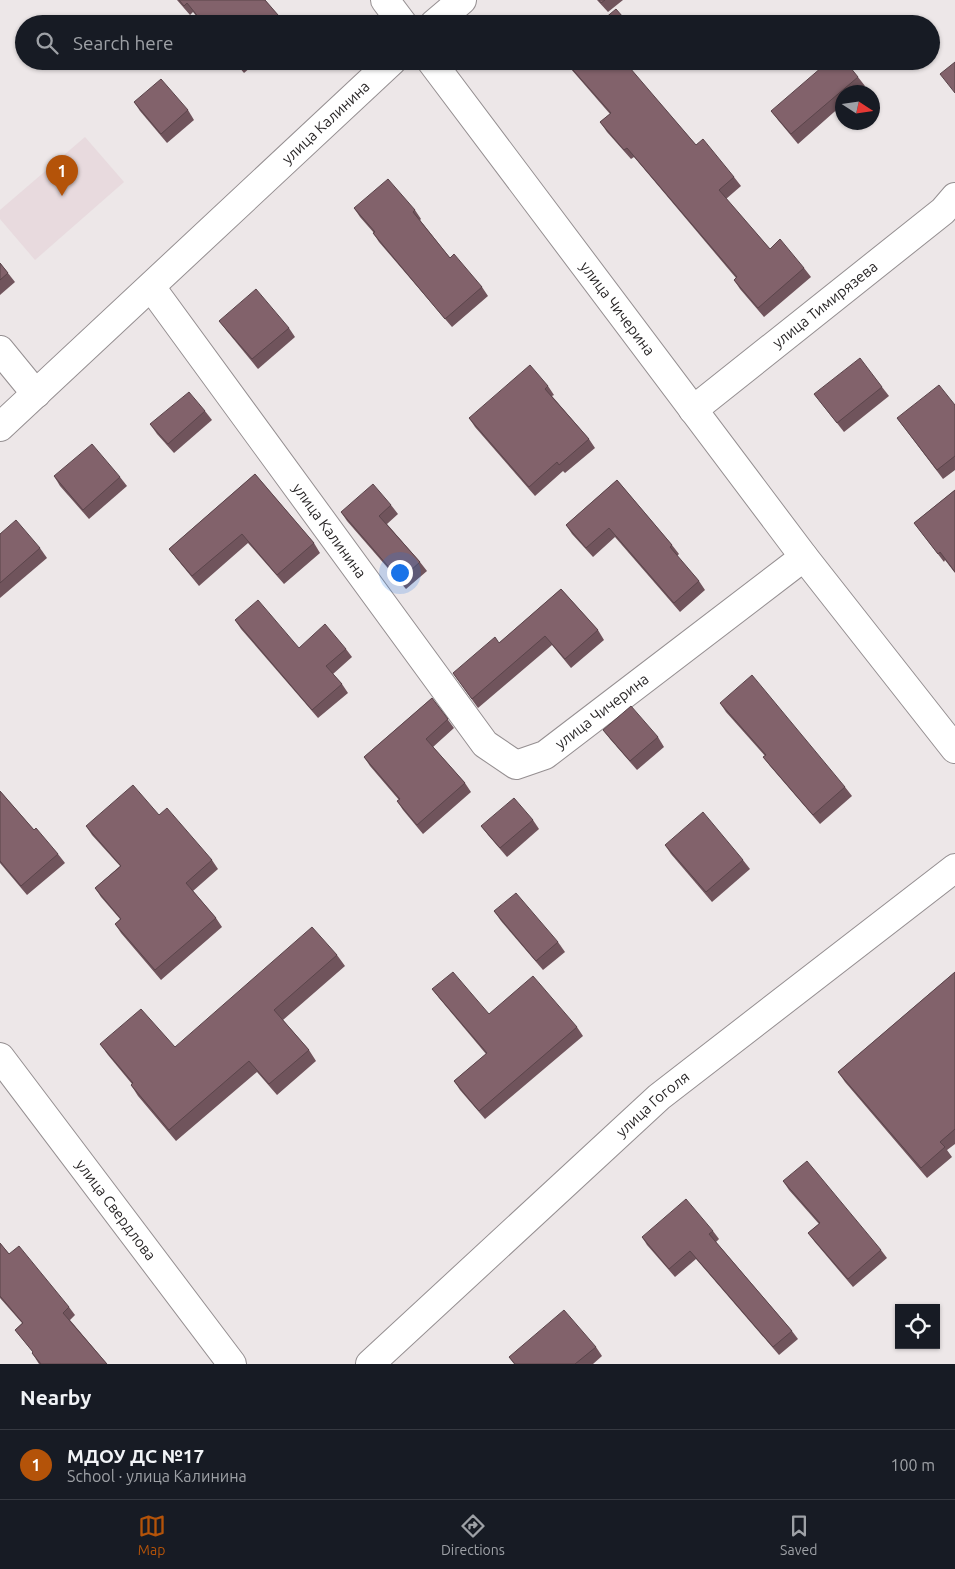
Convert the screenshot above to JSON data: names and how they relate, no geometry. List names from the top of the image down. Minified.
{"streets":{"street":["улица Калинина","улица Тимирязева","улица Чичерина","улица Гоголя","улица Свердлова"]},"crossings":[["улица Калинина","улица Чичерина"],["улица Тимирязева","улица Чичерина"]],"north":"right","page":{"search":"Search here","pins":"1","heading":"Nearby","list":[{"mark":"1","name":"МДОУ ДС №17","note":"School · улица Калинина","value":"100 m"}],"nav":["Map","Directions","Saved"]}}
